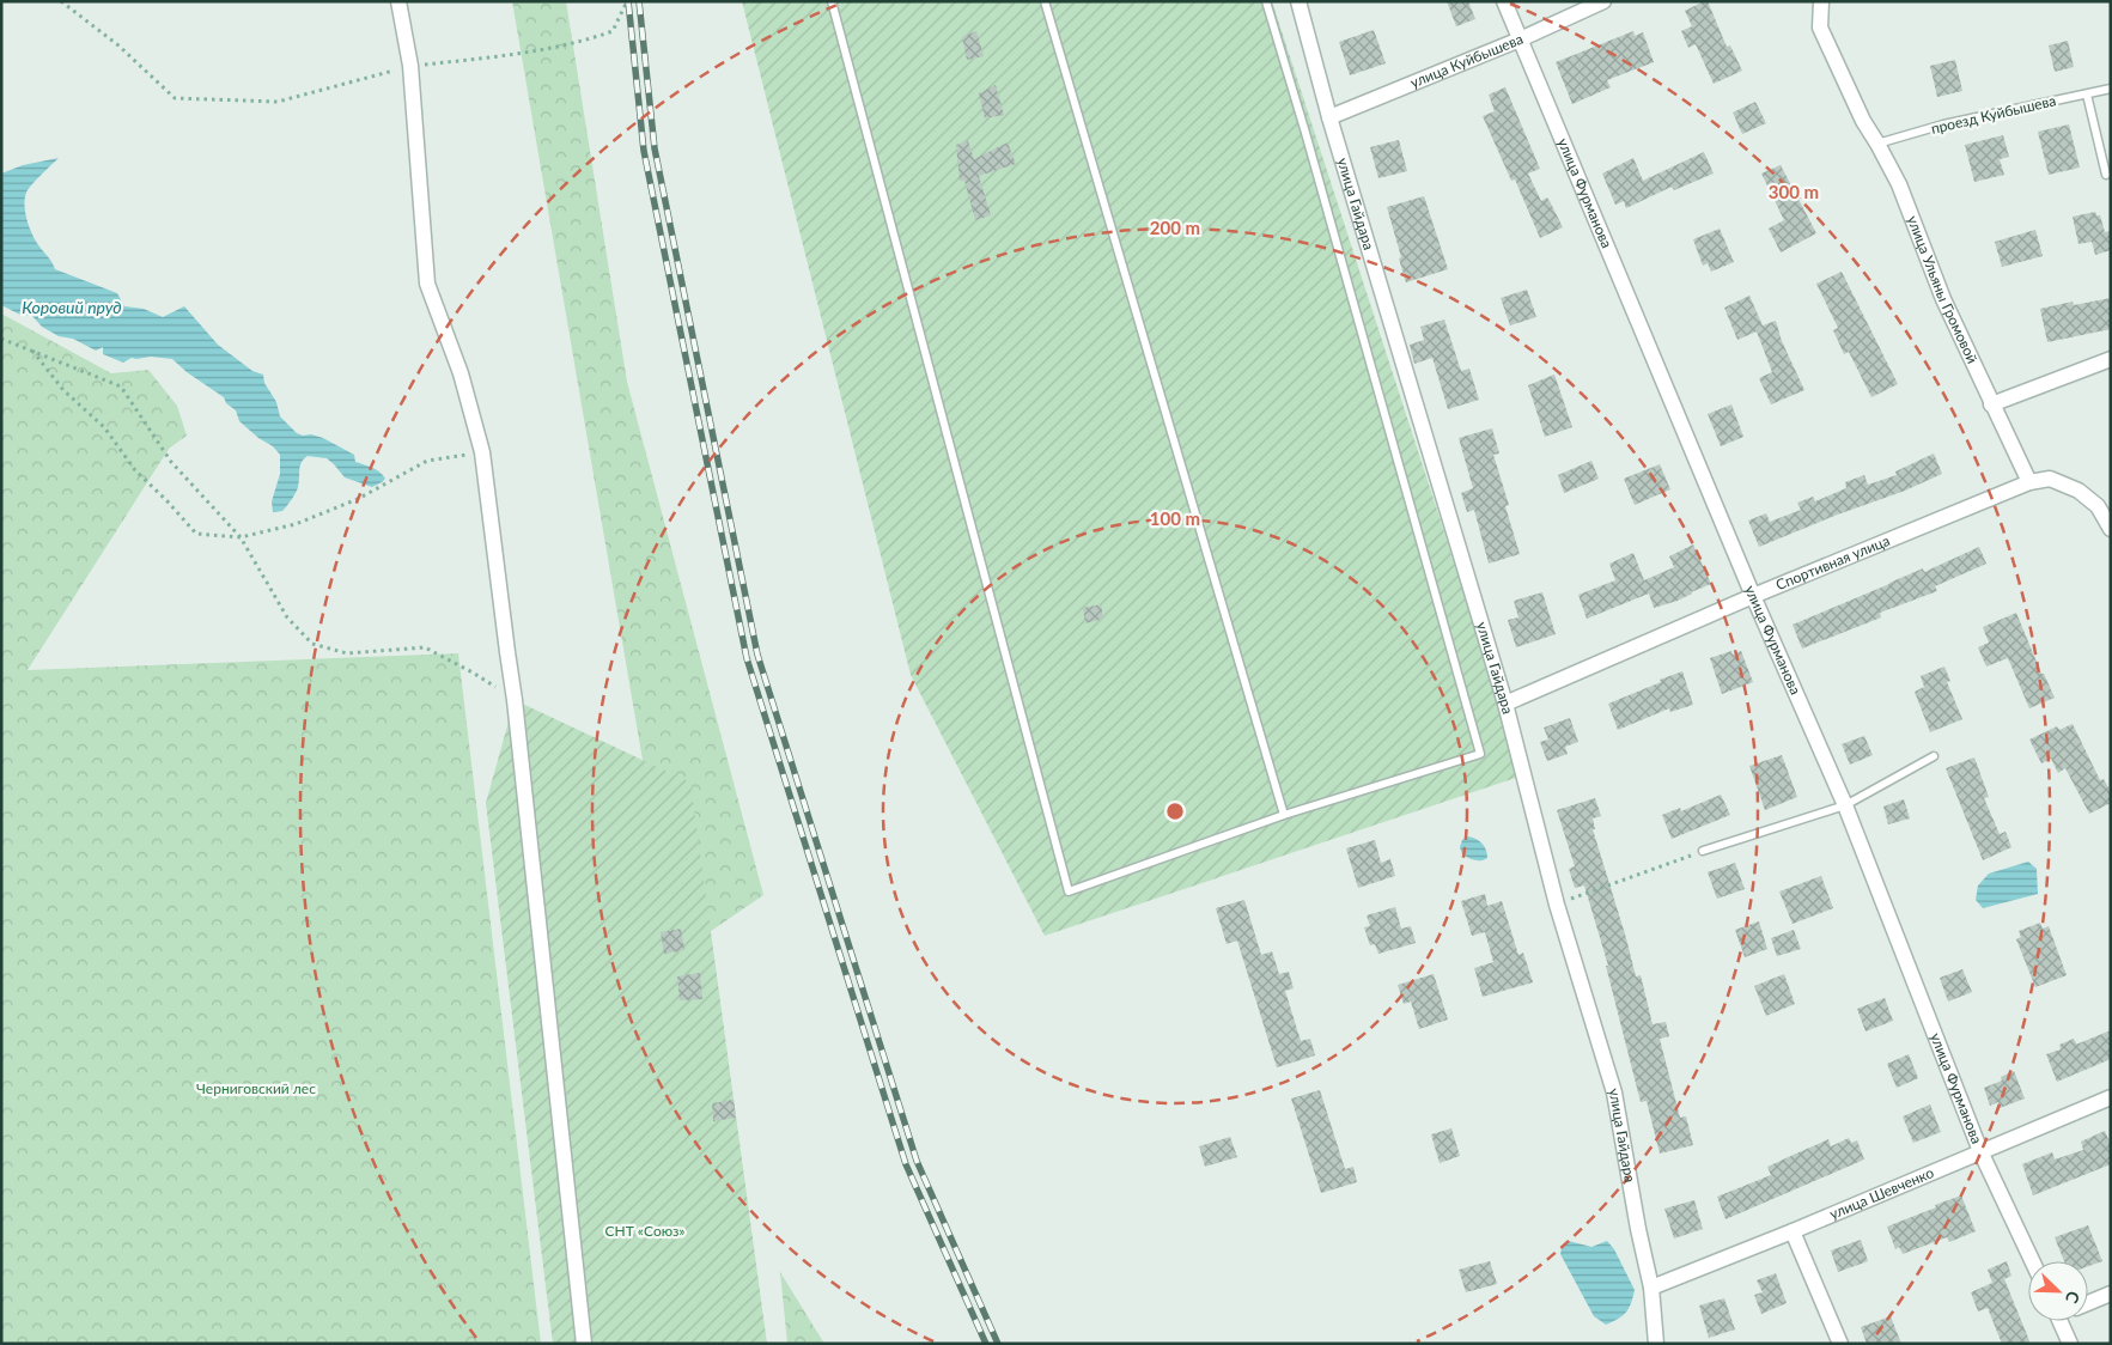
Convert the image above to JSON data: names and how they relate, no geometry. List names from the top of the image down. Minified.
{"streets":{"street":["улица Куйбышева","улица Фурманова","улица Гайдара","улица Ульяны Громовой","Спортивная улица","улица Шевченко"],"lane":["проезд Куйбышева"]},"crossings":[["улица Куйбышева","улица Фурманова"],["улица Куйбышева","улица Гайдара"],["проезд Куйбышева","улица Ульяны Громовой"],["улица Фурманова","Спортивная улица"],["улица Фурманова","улица Шевченко"],["улица Гайдара","Спортивная улица"],["улица Гайдара","улица Шевченко"],["улица Ульяны Громовой","Спортивная улица"]],"water":["Коровий пруд"],"parks":["Черниговский лес","СНТ «Союз»"],"north":"bottom right","rings":["300 m","200 m","100 m"]}
